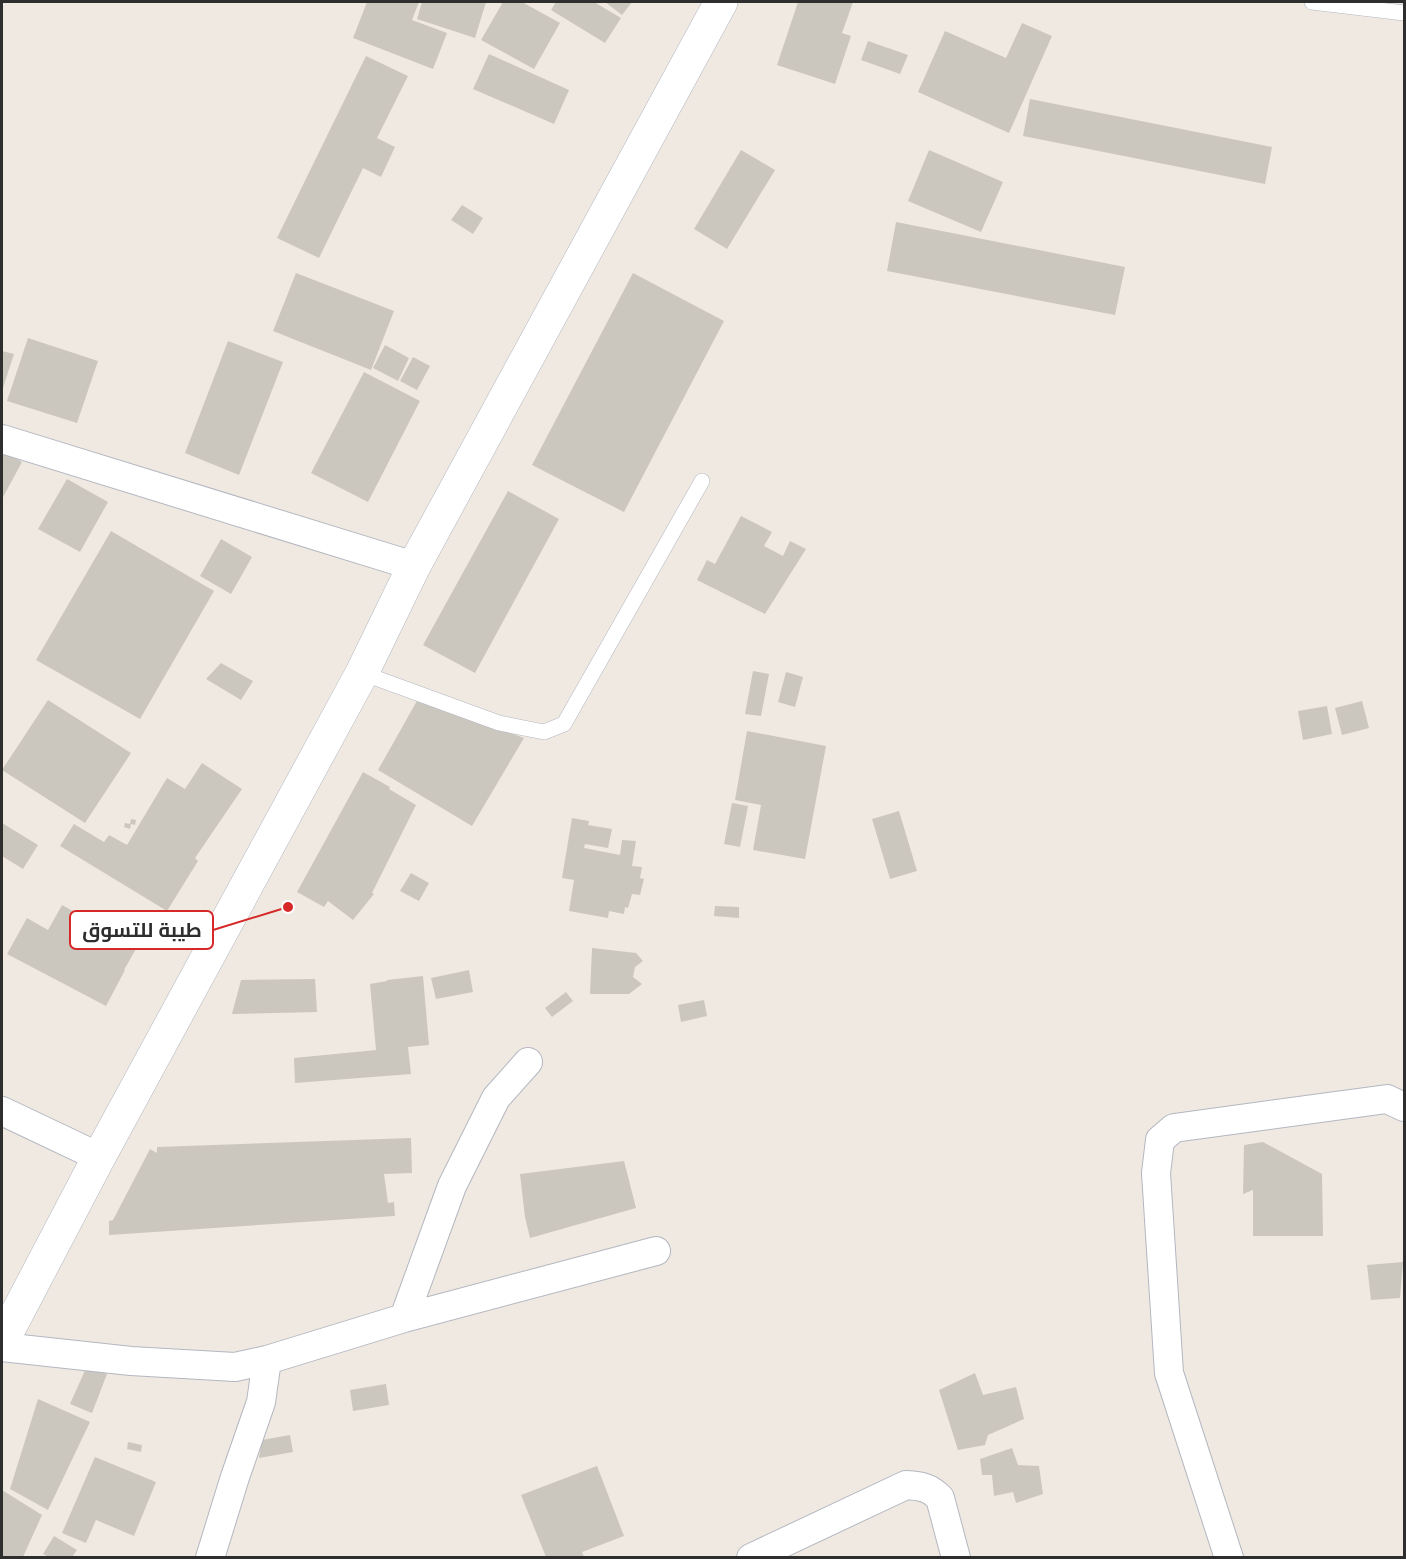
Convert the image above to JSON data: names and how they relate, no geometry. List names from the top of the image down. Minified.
{"places":["طيبة للتسوق"]}
